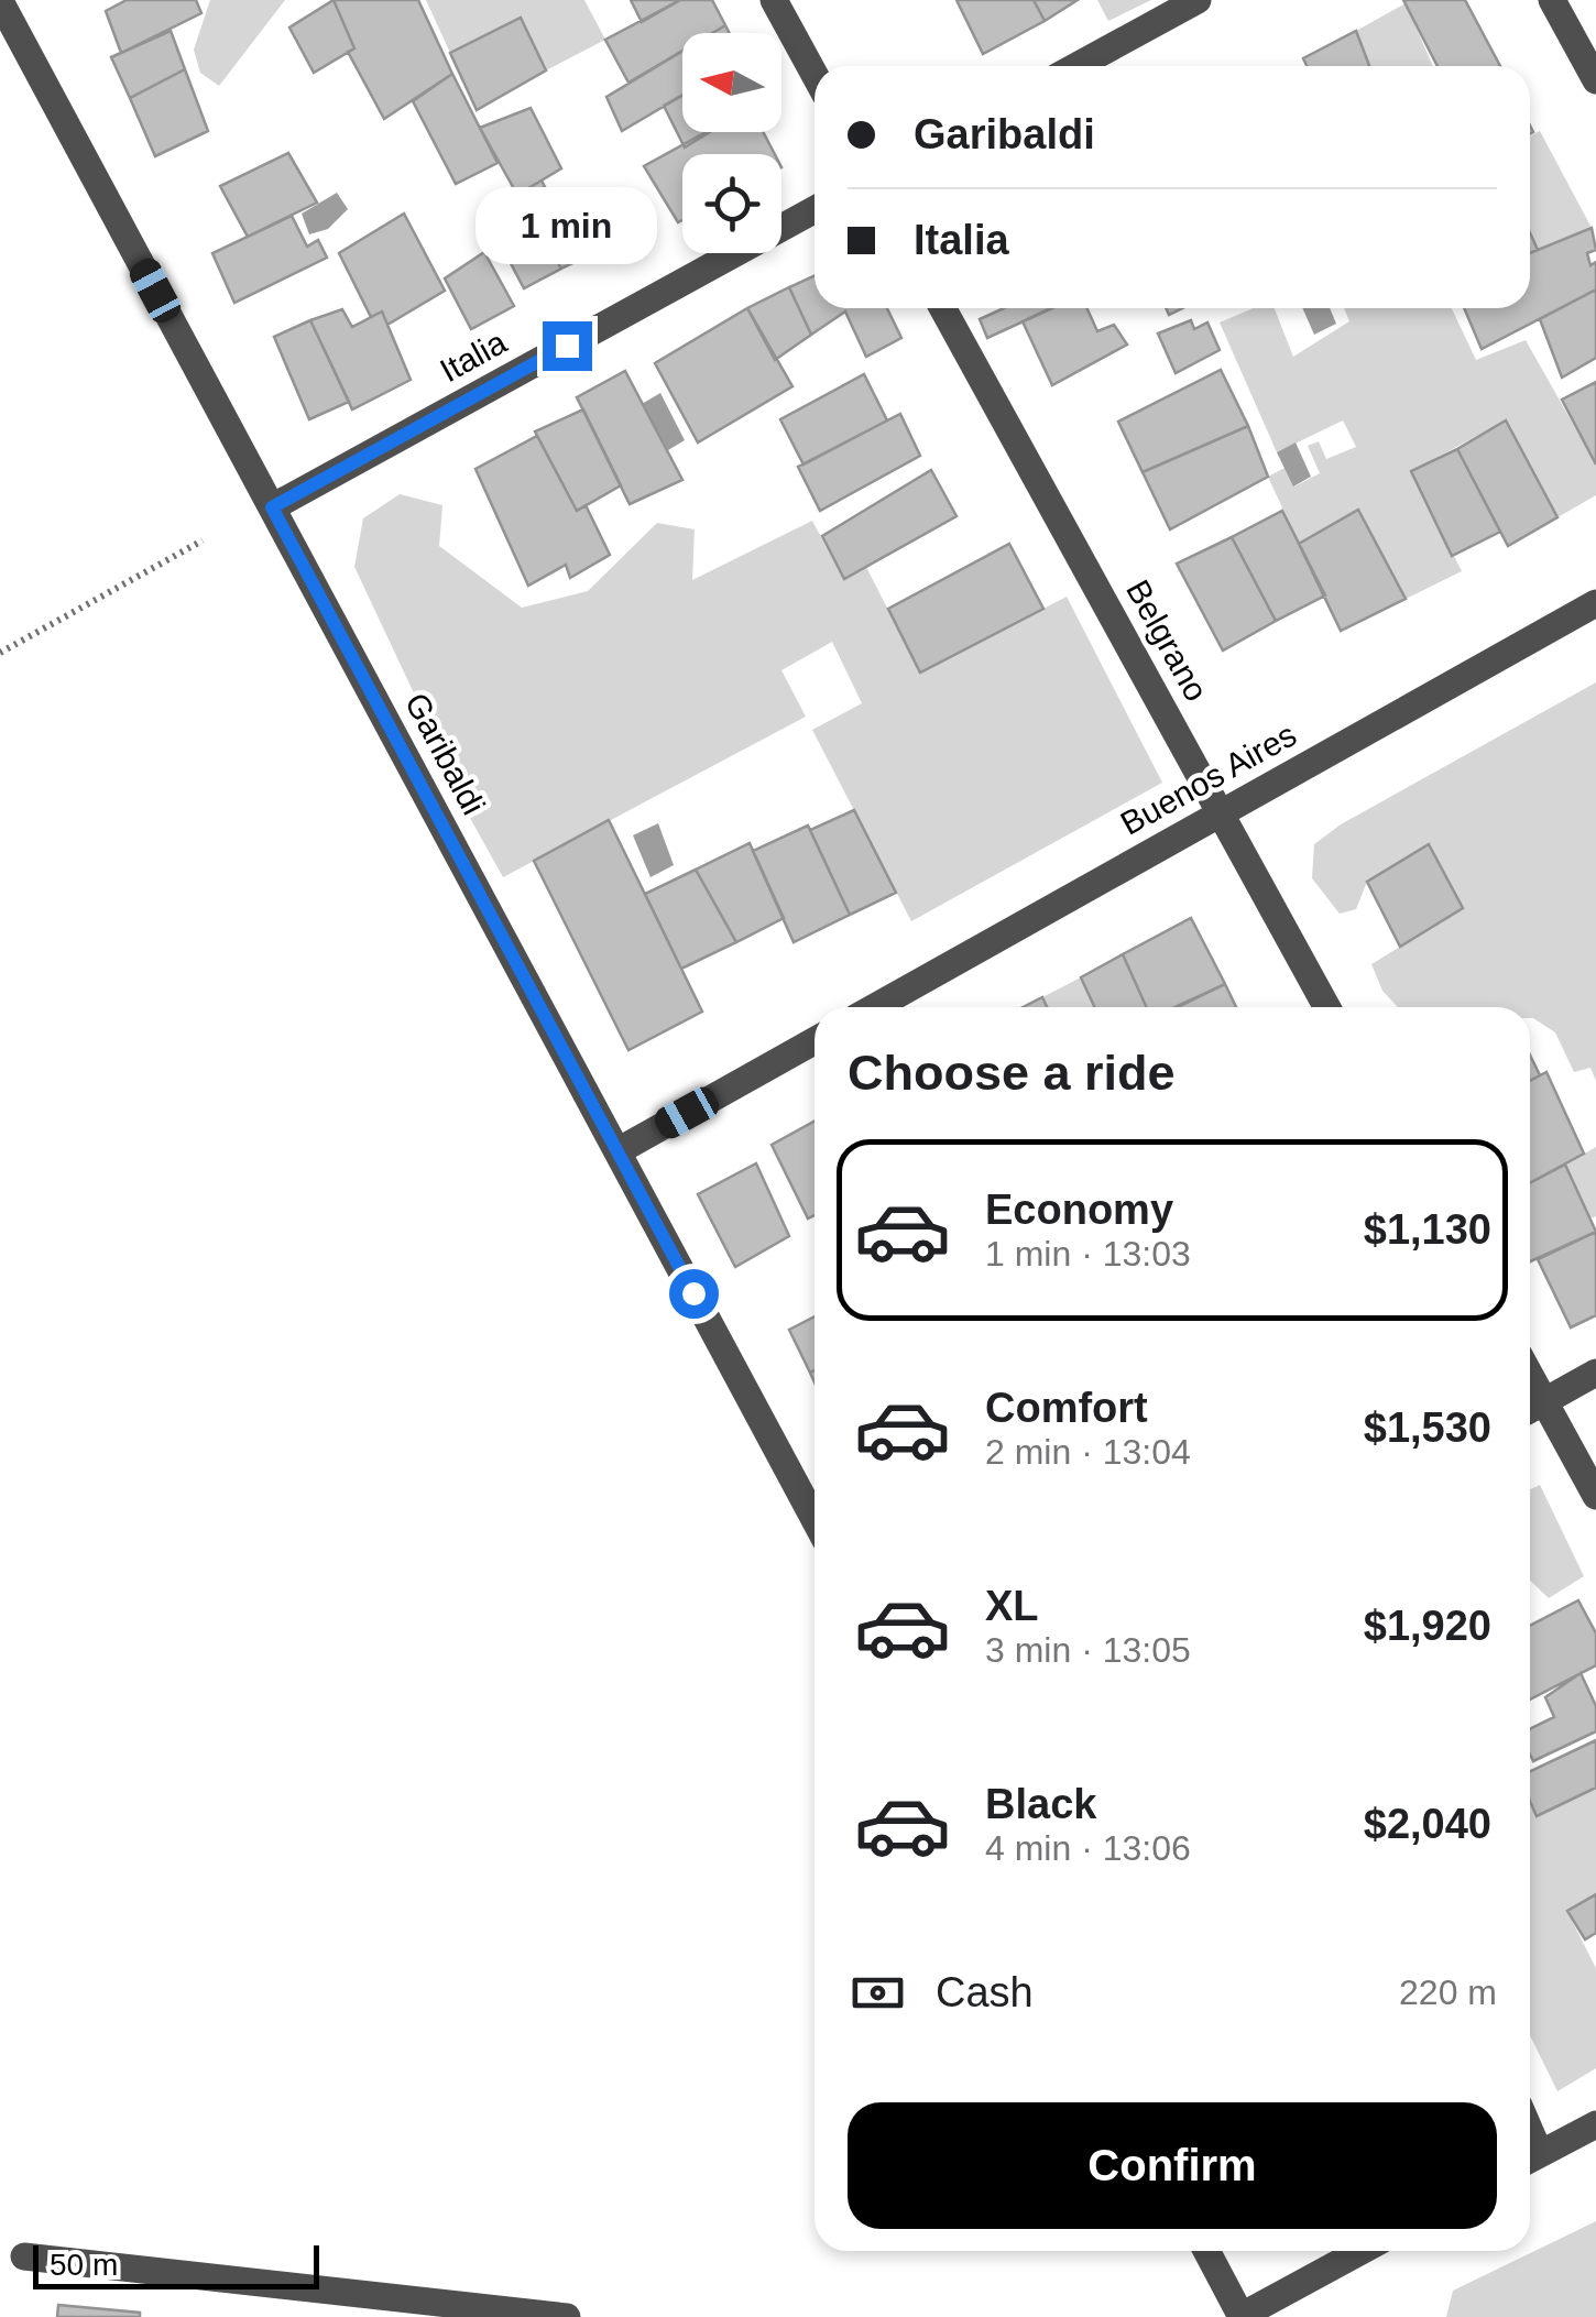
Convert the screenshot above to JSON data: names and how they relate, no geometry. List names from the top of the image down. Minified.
{"streets":{"street":["Italia","Belgrano","Garibaldi","Buenos Aires"]},"crossings":[["Italia","Garibaldi"],["Belgrano","Buenos Aires"]],"scale_bar":"50 m","north":"left","page":{"banner":["Garibaldi","Italia"],"bubble":"1 min","heading":"Choose a ride","list":[{"name":"Economy","note":"1 min · 13:03","value":"$1,130"},{"name":"Comfort","note":"2 min · 13:04","value":"$1,530"},{"name":"XL","note":"3 min · 13:05","value":"$1,920"},{"name":"Black","note":"4 min · 13:06","value":"$2,040"}],"pay":["Cash","220 m"],"buttons":"Confirm","scale":"50 m"}}
